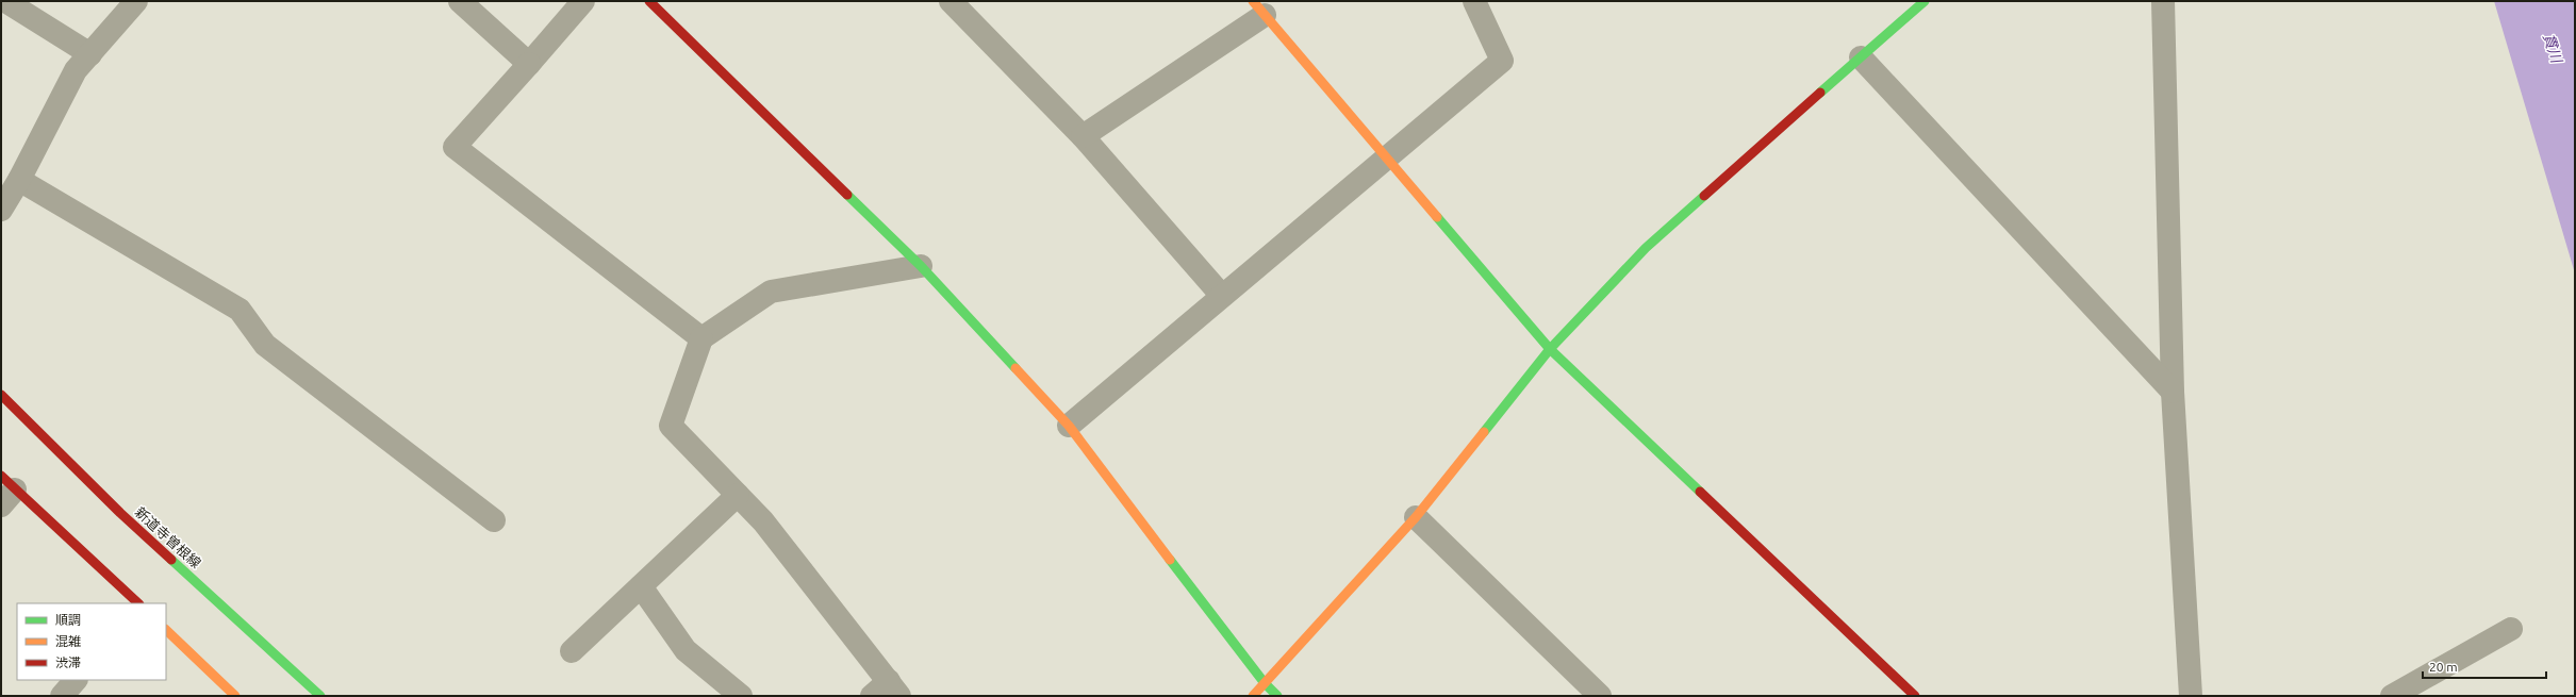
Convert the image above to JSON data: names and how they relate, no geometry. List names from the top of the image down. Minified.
{"streets":{"street":["新道寺曽根線"]},"water":["貫川"],"legend":["順調","混雑","渋滞"],"scale_bar":"20 m"}
